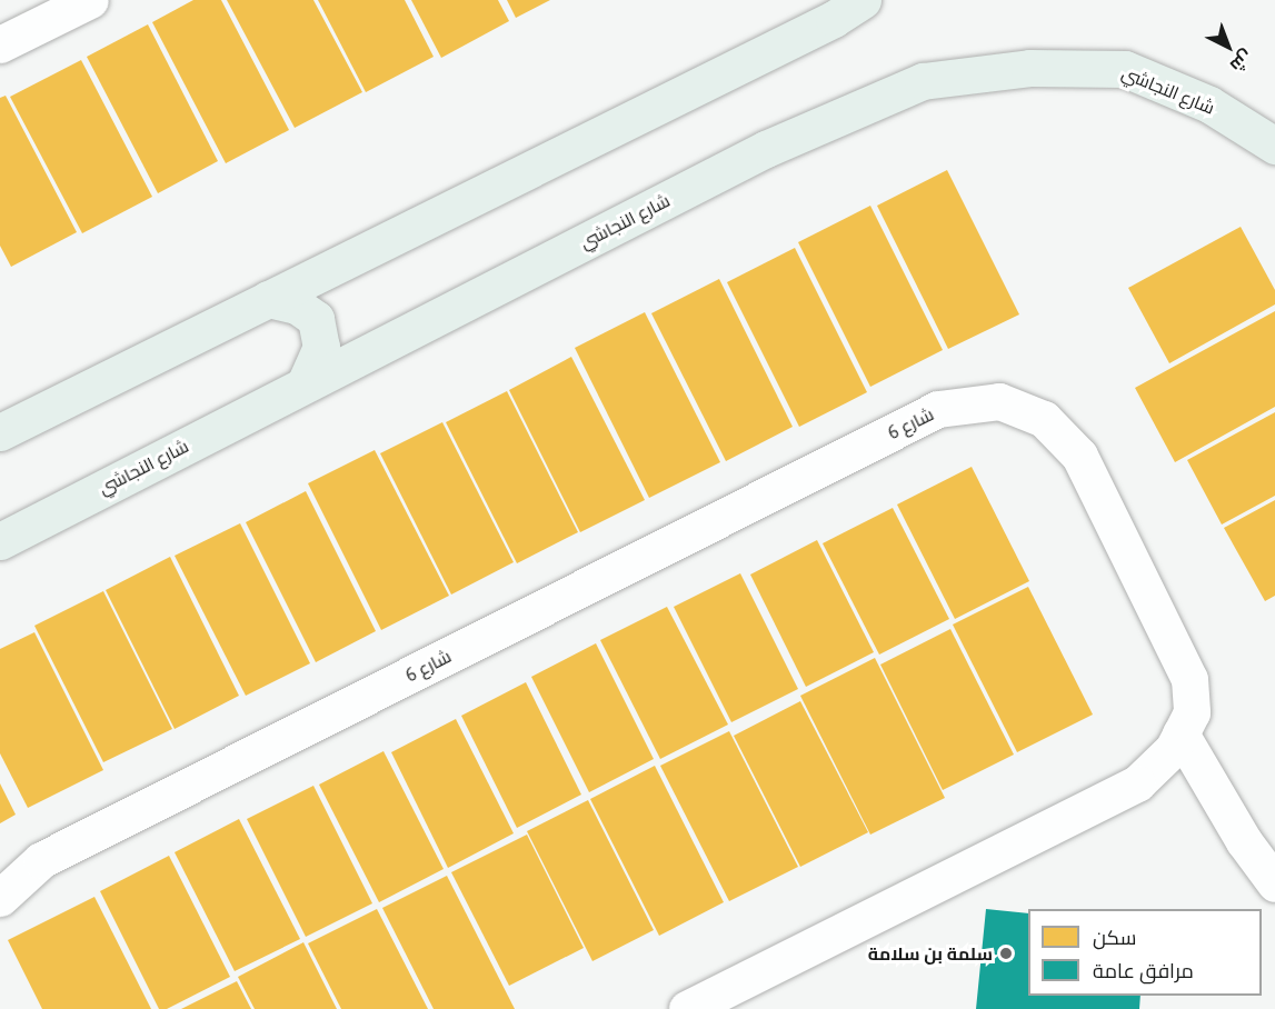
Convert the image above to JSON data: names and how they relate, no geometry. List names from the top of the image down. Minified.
{"streets":{"main road":["شارع النجاشي"],"street":["شارع 6"]},"places":["سلمة بن سلامة"],"legend":["سكن","مرافق عامة"],"north":"bottom right"}
